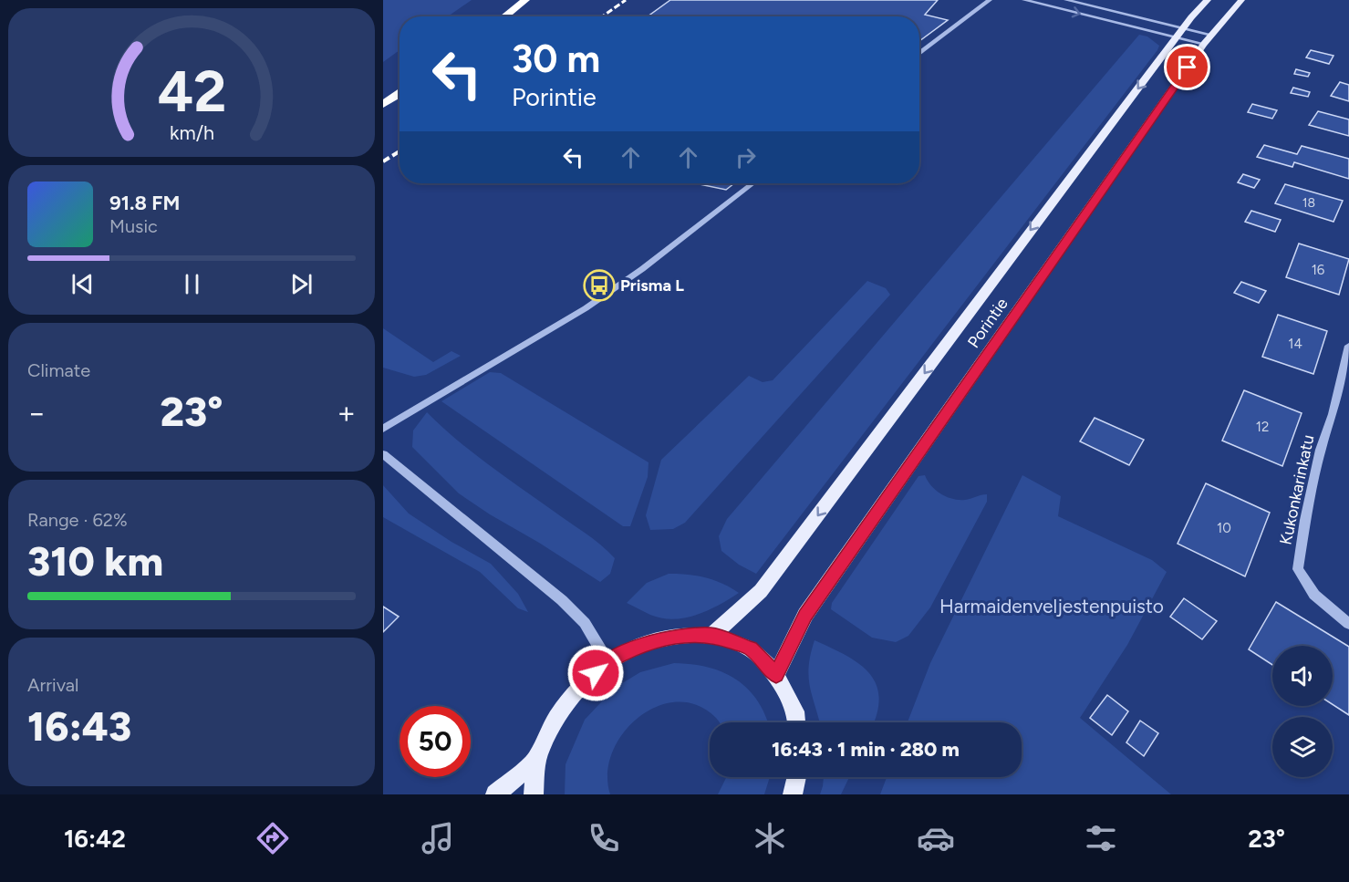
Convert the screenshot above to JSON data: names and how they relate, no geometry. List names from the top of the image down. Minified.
{"streets":{"main road":["Porintie"],"street":["Kukonkarinkatu"]},"parks":["Harmaidenveljestenpuisto"],"places":{"bus stop":["Prisma L"]},"house_numbers":["18","16","14","12","10"],"page":{"turn":["30 m","Porintie"],"song":["91.8 FM","Music"],"tile":["Climate",["Range · 62%","310 km"],["Arrival","16:43"]],"heat":["−","23°","+"],"limit":"50","trip":"16:43 · 1 min · 280 m","tabs":["16:42","23°"],"gauge":["42","km/h"]}}
